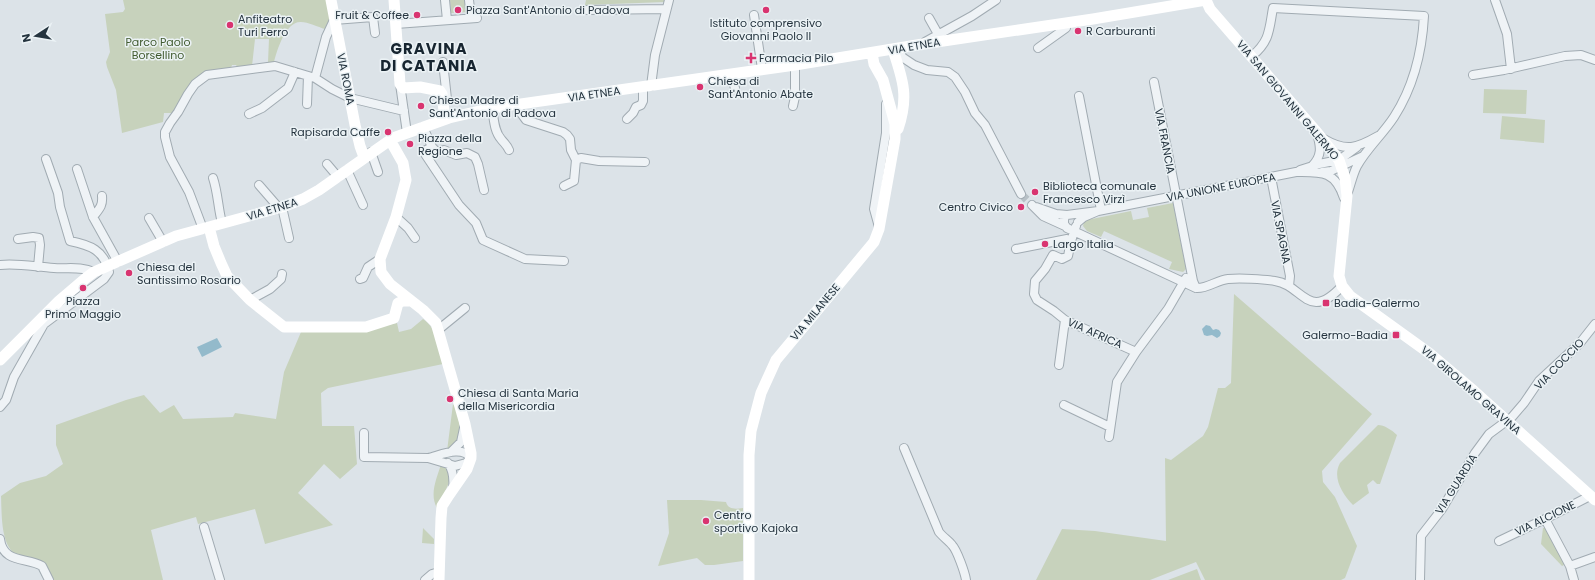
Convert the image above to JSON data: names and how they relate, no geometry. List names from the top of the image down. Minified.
{"streets":{"main road":["VIA ETNEA","VIA ROMA","VIA SAN GIOVANNI GALERMO","VIA MILANESE","VIA GIROLAMO GRAVINA"],"street":["VIA FRANCIA","VIA UNIONE EUROPEA","VIA SPAGNA","VIA AFRICA","VIA COCCIO","VIA GUARDIA","VIA ALCIONE"]},"crossings":[["VIA ETNEA","VIA ROMA"],["VIA ETNEA","VIA SAN GIOVANNI GALERMO"],["VIA ETNEA","VIA MILANESE"],["VIA SAN GIOVANNI GALERMO","VIA GIROLAMO GRAVINA"],["VIA FRANCIA","VIA UNIONE EUROPEA"],["VIA UNIONE EUROPEA","VIA SPAGNA"],["VIA COCCIO","VIA GIROLAMO GRAVINA"],["VIA COCCIO","VIA GUARDIA"],["VIA GIROLAMO GRAVINA","VIA GUARDIA"],["VIA GIROLAMO GRAVINA","VIA ALCIONE"]],"districts":["GRAVINA DI CATANIA"],"parks":["Parco Paolo Borsellino"],"places":{"other":["Piazza Sant'Antonio di Padova","Istituto comprensivo Giovanni Paolo II","Fruit & Coffee","Anfiteatro Turi Ferro","R Carburanti","Chiesa di Sant'Antonio Abate","Chiesa Madre di Sant'Antonio di Padova","Rapisarda Caffe","Piazza della Regione","Biblioteca comunale Francesco Virzì","Centro Civico","Largo Italia","Chiesa del Santissimo Rosario","Piazza Primo Maggio","Chiesa di Santa Maria della Misericordia","Centro sportivo Kajoka"],"health":["Farmacia Pilo"],"transit":["Badia-Galermo","Galermo-Badia"]},"north":"left"}
